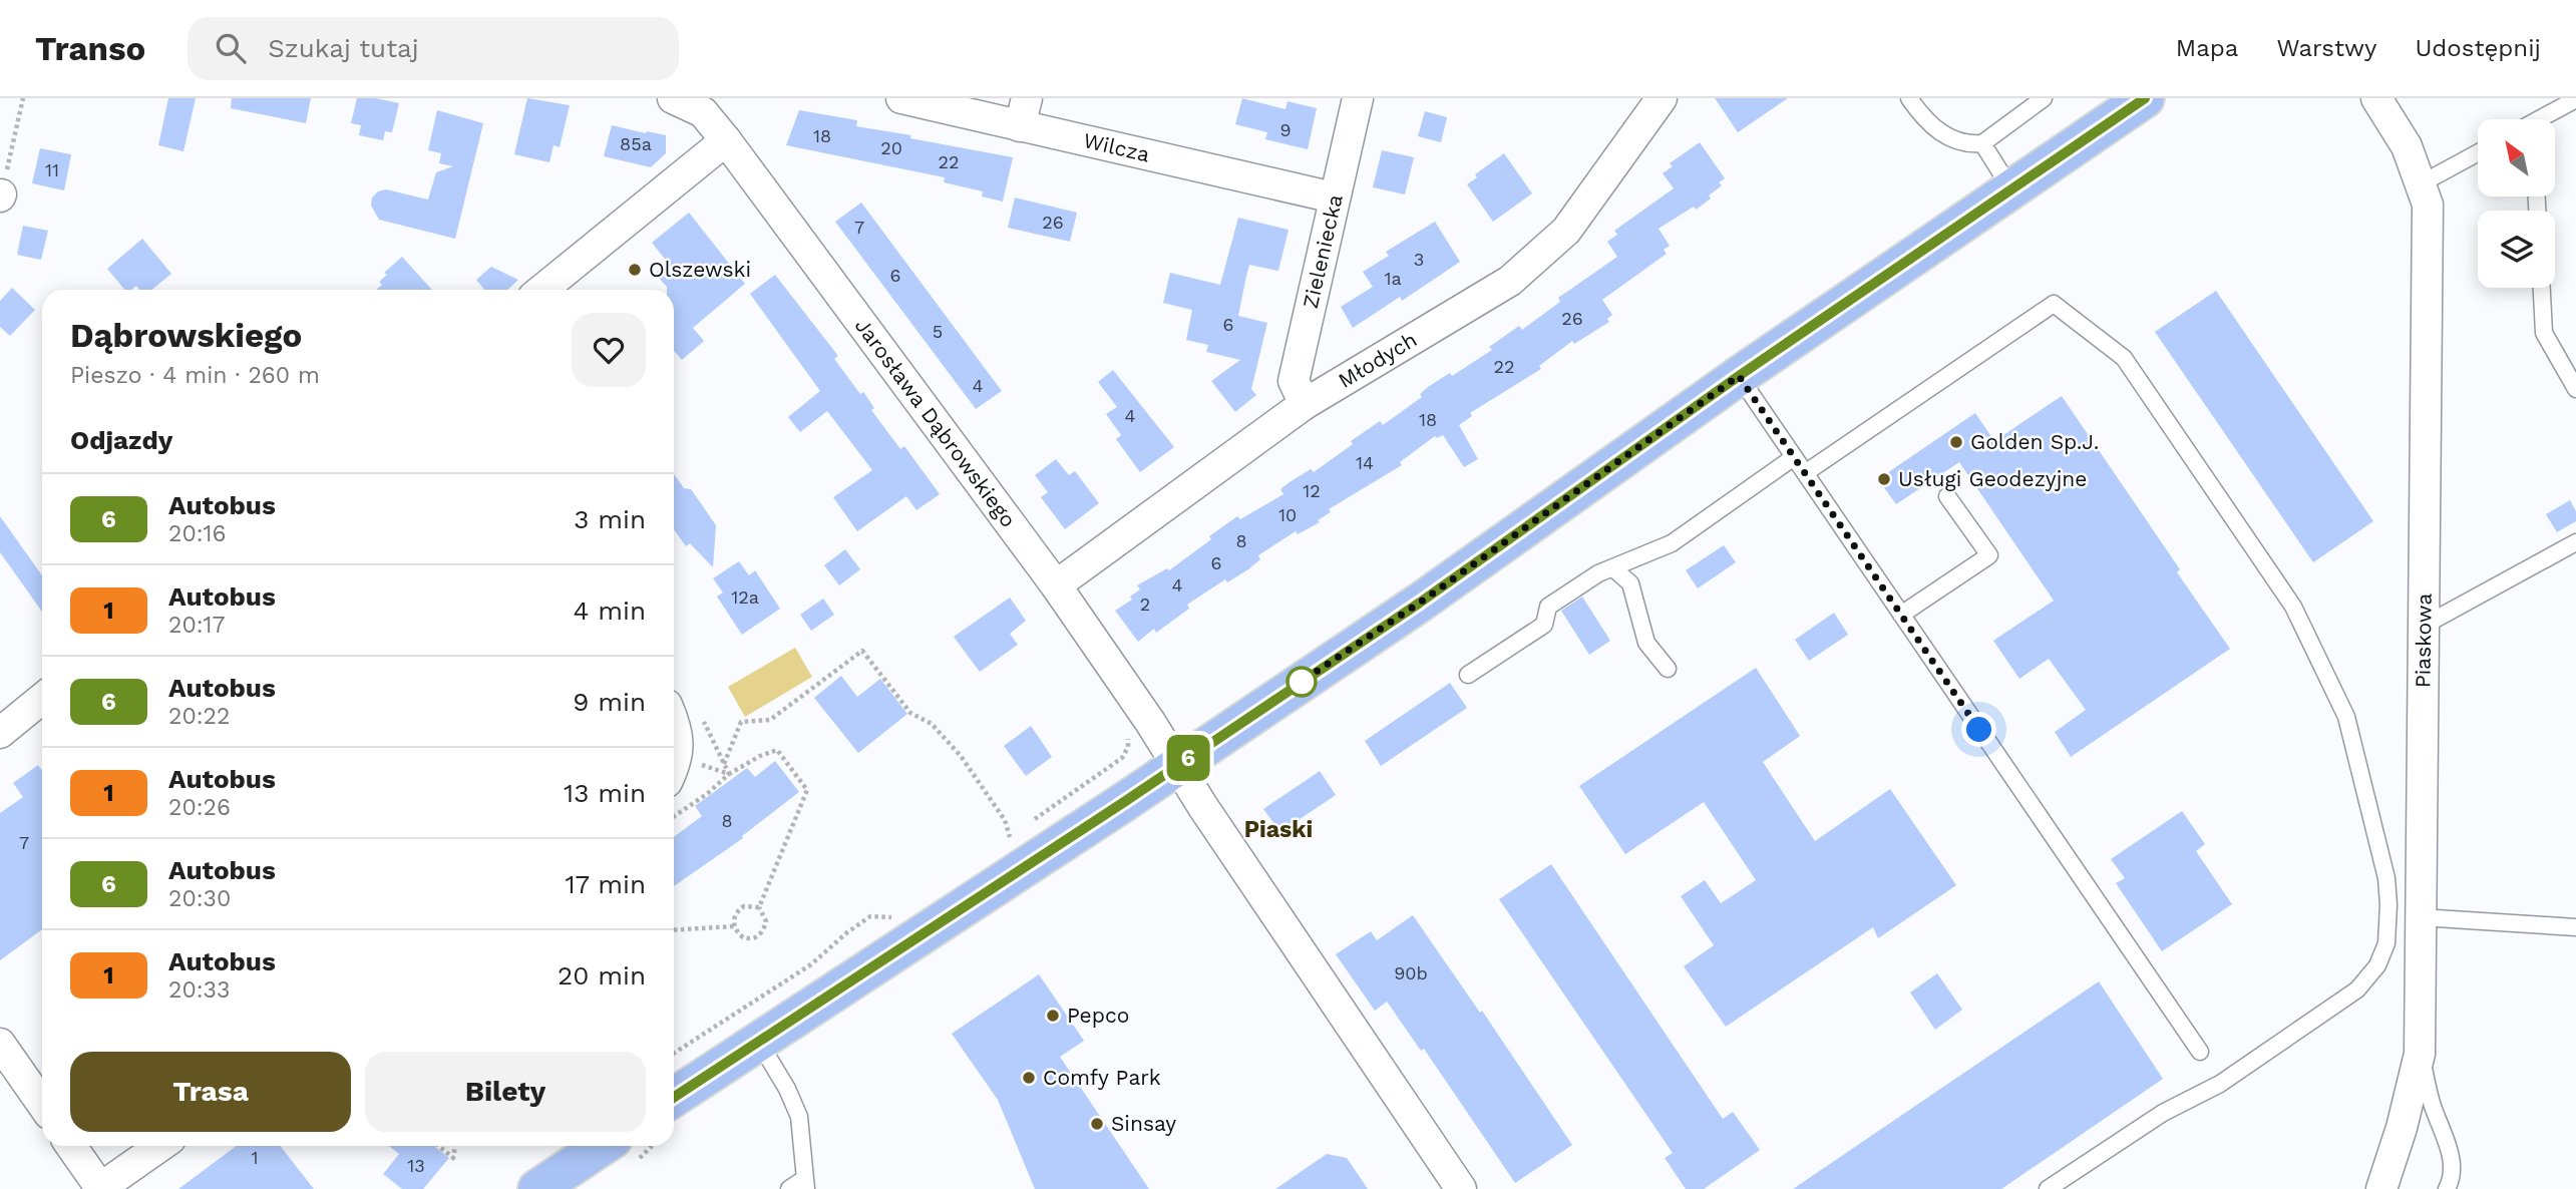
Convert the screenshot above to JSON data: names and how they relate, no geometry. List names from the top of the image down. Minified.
{"streets":{"street":["Wilcza","Zieleniecka","Młodych","Jarosława Dąbrowskiego","Piaskowa"]},"crossings":[["Wilcza","Zieleniecka"],["Zieleniecka","Młodych"],["Młodych","Jarosława Dąbrowskiego"]],"districts":["Piaski"],"places":["Olszewski","Golden Sp.J.","Usługi Geodezyjne","Pepco","Comfy Park","Sinsay"],"lines":["bus line 6"],"house_numbers":["9","18","85a","20","22","11","26","7","3","6","1a","26","6","5","22","4","4","18","14","12","10","8","6","4","12a","2","8","7","90b","1","13"],"north":"top left","page":{"header":"Transo","search":"Szukaj tutaj","nav":["Mapa","Warstwy","Udostępnij"],"on_map":"6","heading":[["Dąbrowskiego","Pieszo · 4 min · 260 m"],"Odjazdy"],"list":[{"mark":"6","name":"Autobus","note":"20:16","value":"3 min"},{"mark":"1","name":"Autobus","note":"20:17","value":"4 min"},{"mark":"6","name":"Autobus","note":"20:22","value":"9 min"},{"mark":"1","name":"Autobus","note":"20:26","value":"13 min"},{"mark":"6","name":"Autobus","note":"20:30","value":"17 min"},{"mark":"1","name":"Autobus","note":"20:33","value":"20 min"}],"buttons":["Trasa","Bilety"]}}
